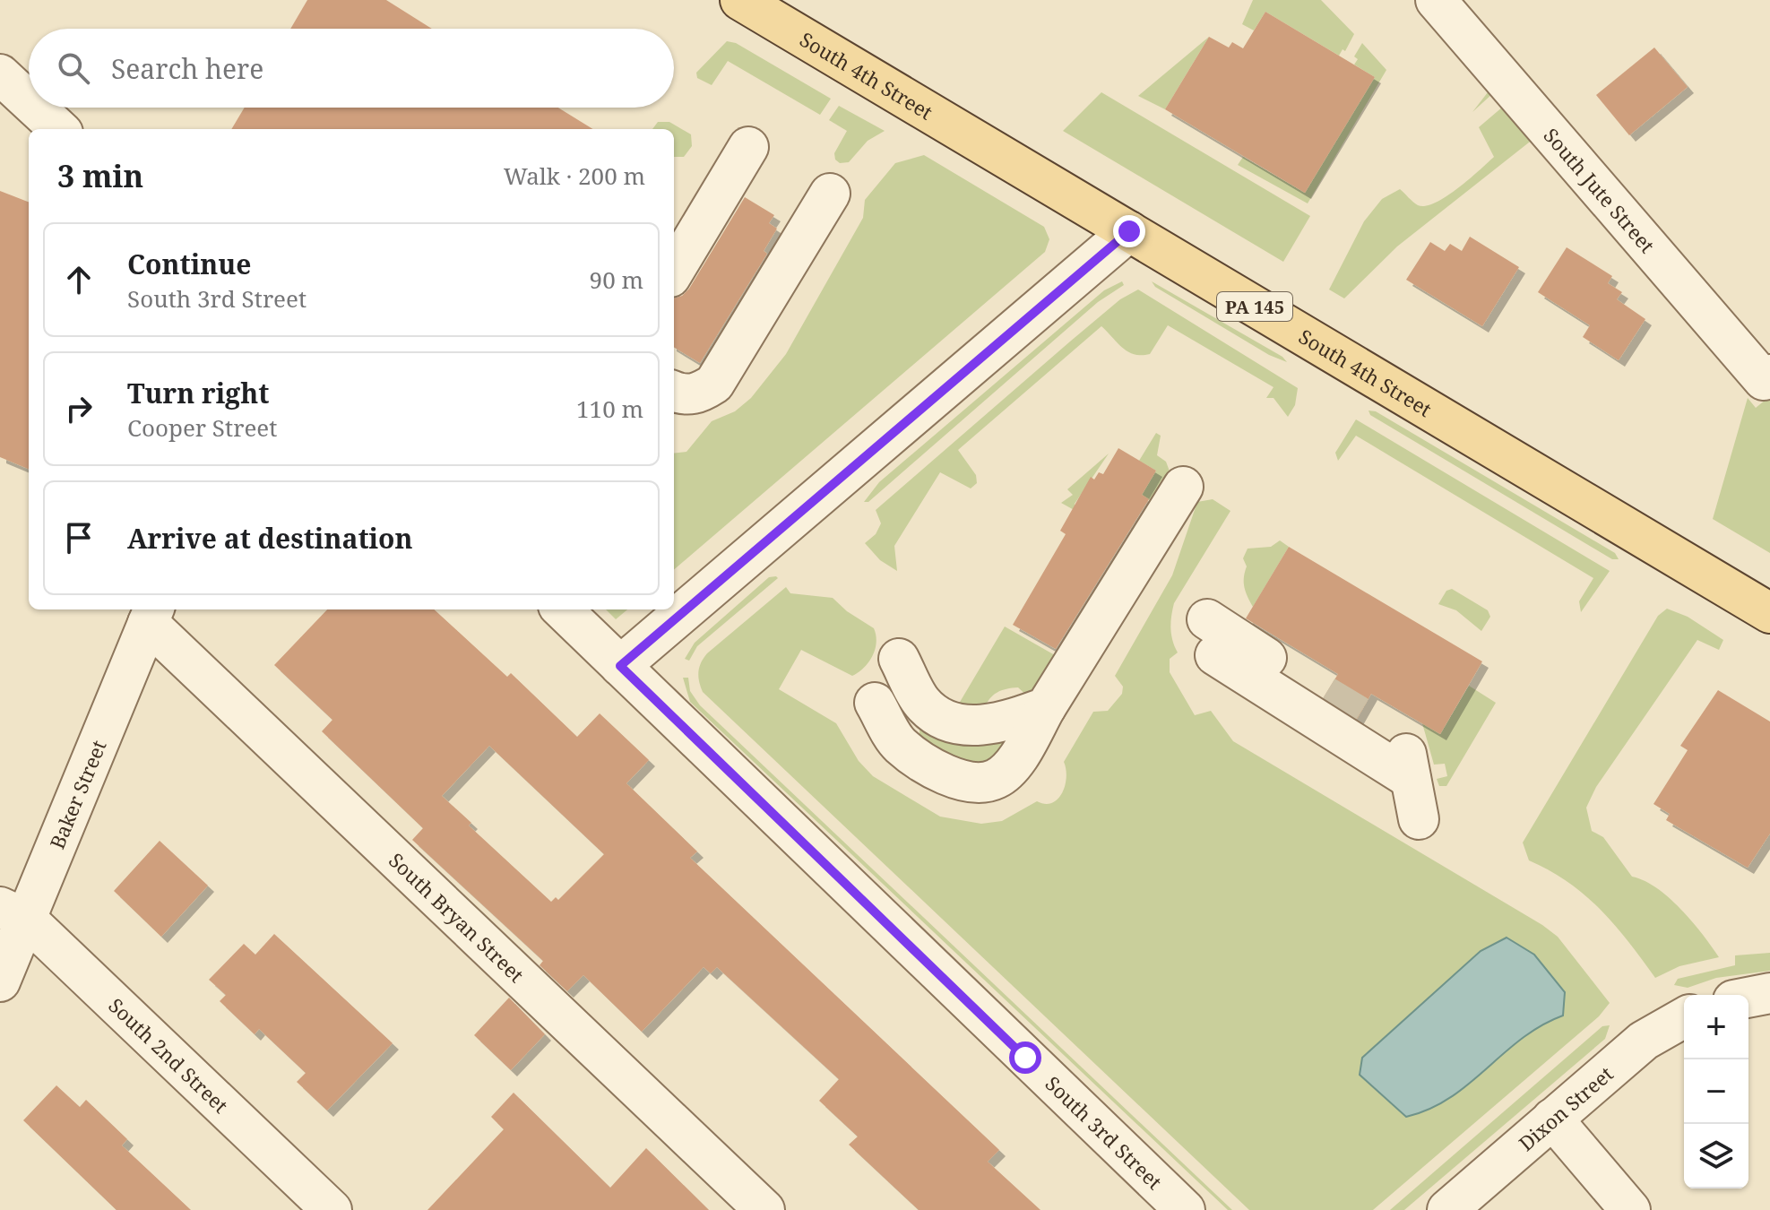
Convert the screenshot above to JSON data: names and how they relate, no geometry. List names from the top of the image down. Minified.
{"streets":{"main road":["South 4th Street","PA 145"],"street":["South Jute Street","Baker Street","South Bryan Street","South 2nd Street","Dixon Street","South 3rd Street"]},"crossings":[["Baker Street","South Bryan Street"],["Baker Street","South 2nd Street"]],"page":{"search":"Search here","heading":["3 min","Walk · 200 m"],"list":[["Continue","South 3rd Street","90 m"],["Turn right","Cooper Street","110 m"],"Arrive at destination"],"map_buttons":["+","−"]}}
